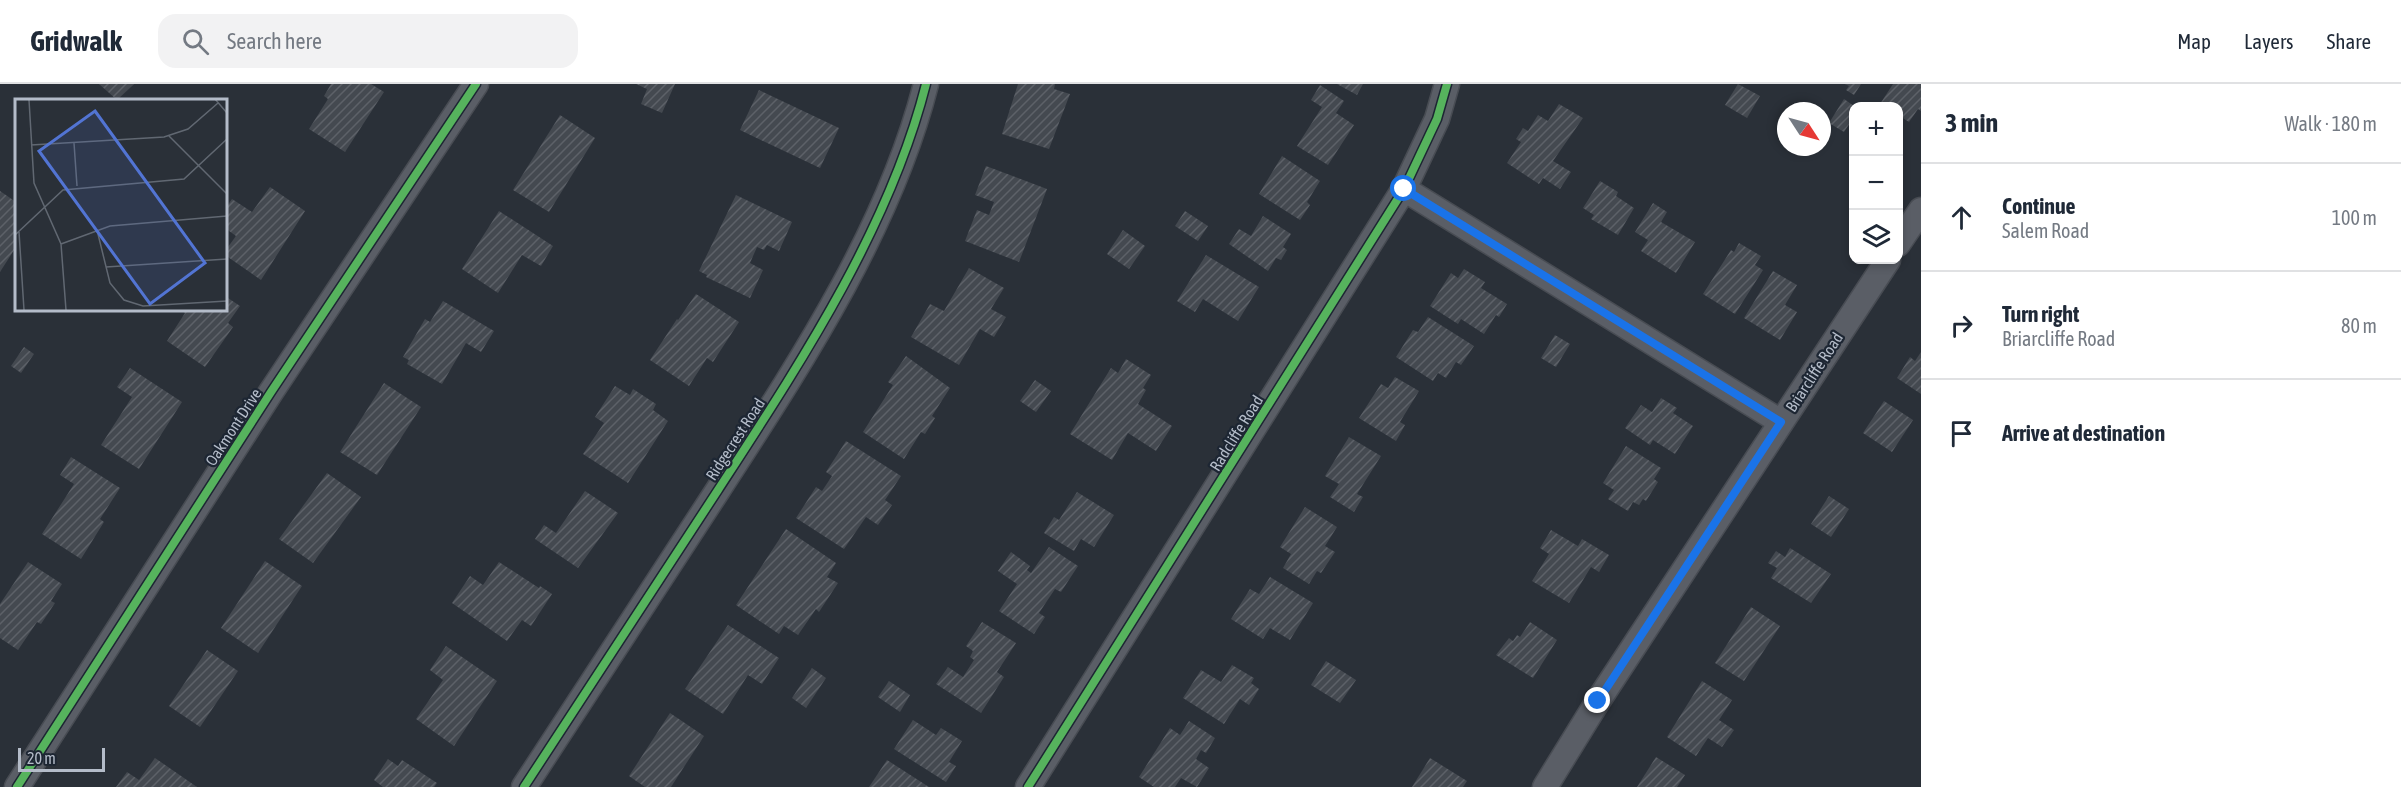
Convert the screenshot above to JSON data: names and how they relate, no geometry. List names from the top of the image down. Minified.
{"streets":{"street":["Briarcliffe Road","Oakmont Drive","Radcliffe Road","Ridgecrest Road"]},"scale_bar":"20 m","north":"bottom right","page":{"header":"Gridwalk","search":"Search here","nav":["Map","Layers","Share"],"heading":["3 min","Walk · 180 m"],"map_buttons":["+","−"],"list":[["Continue","Salem Road","100 m"],["Turn right","Briarcliffe Road","80 m"],"Arrive at destination"],"scale":"20 m"}}
